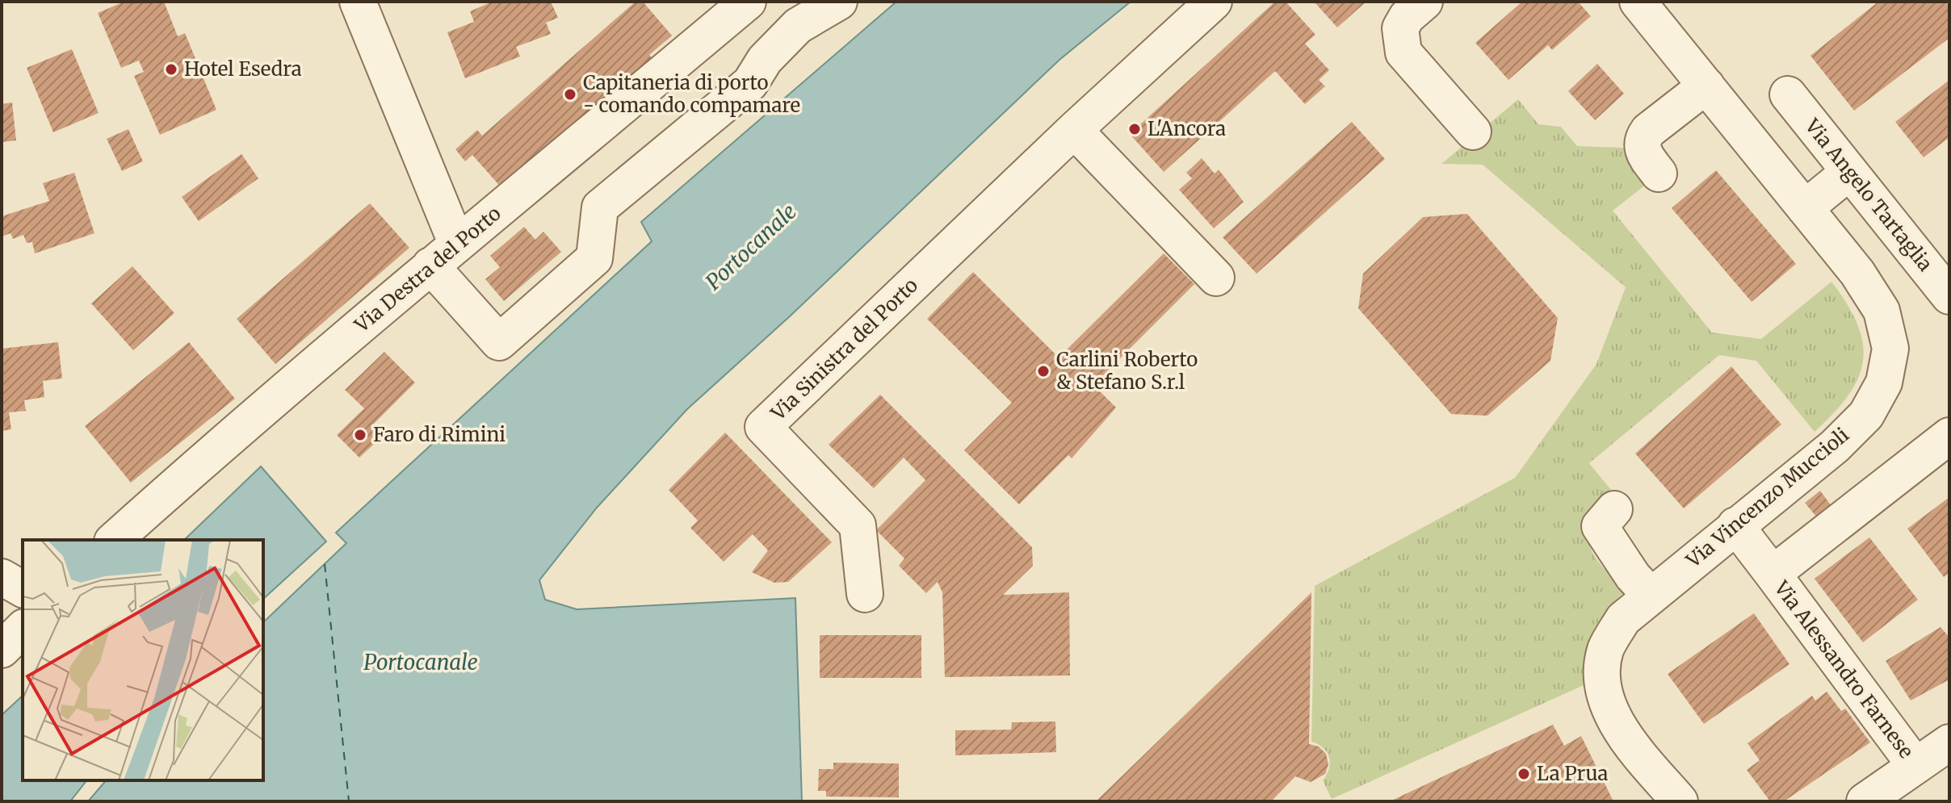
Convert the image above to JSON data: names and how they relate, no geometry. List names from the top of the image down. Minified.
{"streets":{"street":["Via Angelo Tartaglia","Via Destra del Porto","Via Sinistra del Porto","Via Vincenzo Muccioli","Via Alessandro Farnese"]},"crossings":[["Via Vincenzo Muccioli","Via Alessandro Farnese"]],"water":["Portocanale"],"places":["Hotel Esedra","Capitaneria di porto - comando compamare","L'Ancora","Carlini Roberto & Stefano S.r.l","Faro di Rimini","La Prua"]}
